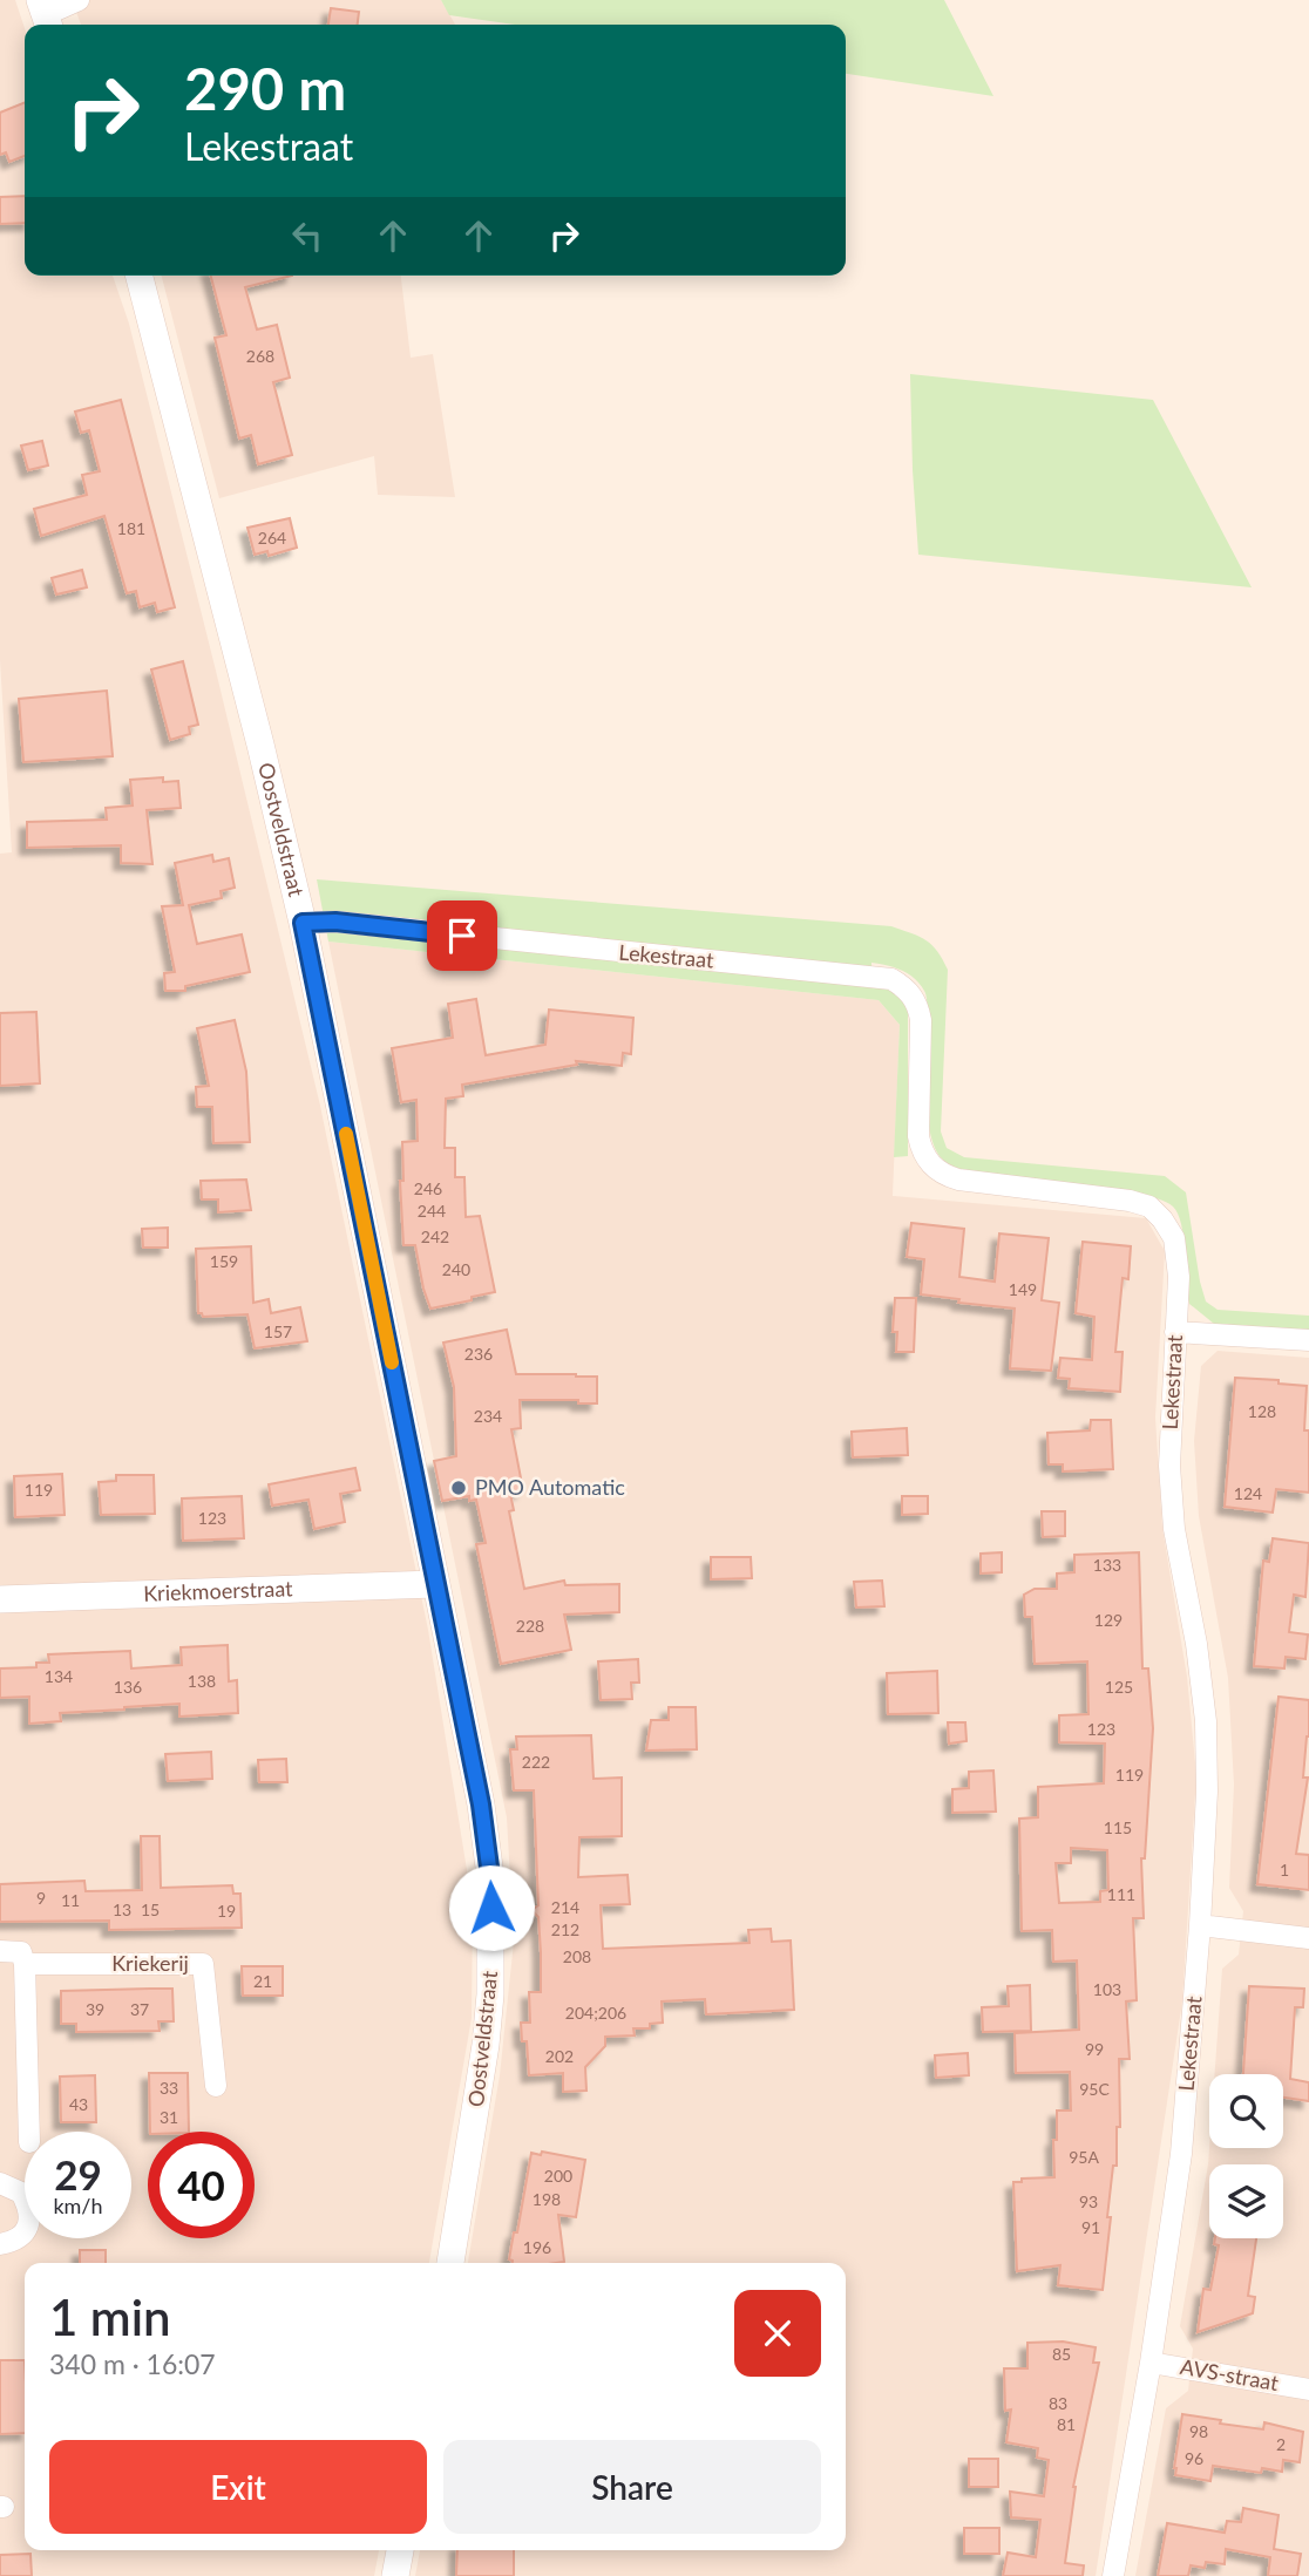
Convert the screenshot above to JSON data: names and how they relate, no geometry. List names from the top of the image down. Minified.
{"streets":{"street":["Oostveldstraat","Lekestraat","Kriekmoerstraat","Kriekerij","AVS-straat"]},"crossings":[["Oostveldstraat","Lekestraat"],["Oostveldstraat","Kriekmoerstraat"],["Lekestraat","AVS-straat"]],"places":["PMO Automatic"],"house_numbers":["268","181","264","246","244","242","159","240","149","157","236","128","234","119","124","123","133","129","228","134","138","136","125","123","222","119","115","1","111","9","11","214","13","15","19","212","208","21","103","39","37","204;206","99","202","33","95C","43","31","95A","200","198","93","91","196","85","83","81","98","2","96"],"page":{"turn":["290 m","Lekestraat"],"speed":"29 km/h","limit":"40","heading":["1 min","340 m · 16:07"],"buttons":["Exit","Share"]}}
